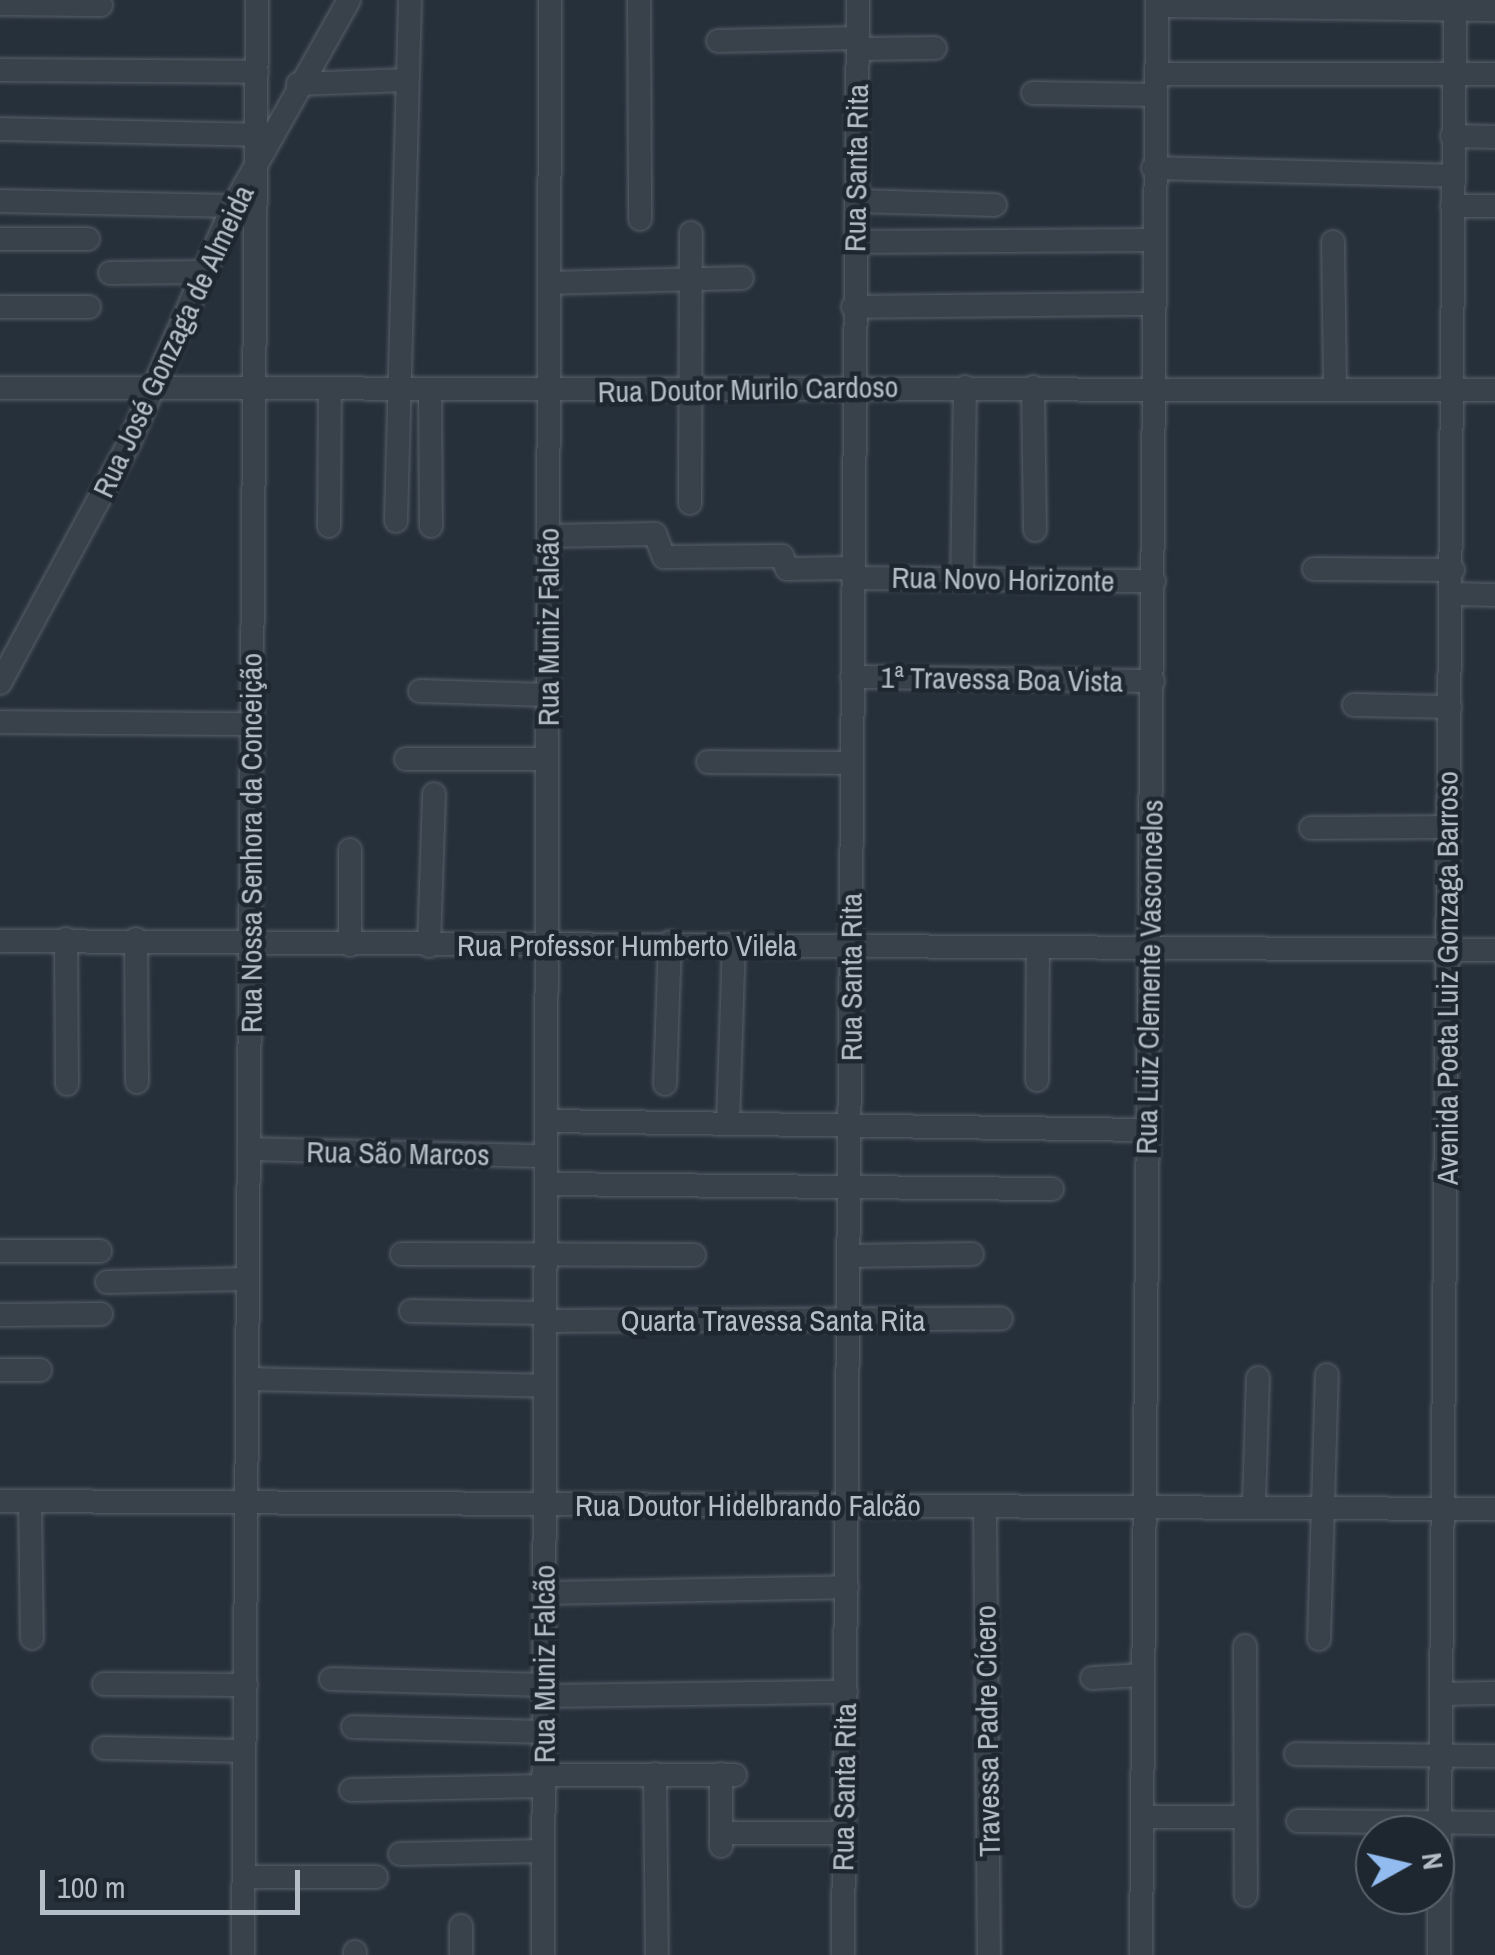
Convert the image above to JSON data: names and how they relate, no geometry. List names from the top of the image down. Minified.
{"streets":{"street":["Rua Santa Rita","Rua José Gonzaga de Almeida","Rua Doutor Murilo Cardoso","Rua Novo Horizonte","Rua Muniz Falcão","1ª Travessa Boa Vista","Rua Nossa Senhora da Conceição","Rua Professor Humberto Vilela","Rua Luiz Clemente Vasconcelos","Avenida Poeta Luiz Gonzaga Barroso","Rua São Marcos","Quarta Travessa Santa Rita","Rua Doutor Hidelbrando Falcão","Travessa Padre Cícero"]},"crossings":[["Rua Santa Rita","Rua Doutor Murilo Cardoso"],["Rua Santa Rita","Rua Novo Horizonte"],["Rua Santa Rita","1ª Travessa Boa Vista"],["Rua Santa Rita","Rua Professor Humberto Vilela"],["Rua Santa Rita","Quarta Travessa Santa Rita"],["Rua Santa Rita","Rua Doutor Hidelbrando Falcão"],["Rua José Gonzaga de Almeida","Rua Doutor Murilo Cardoso"],["Rua José Gonzaga de Almeida","Rua Nossa Senhora da Conceição"],["Rua Doutor Murilo Cardoso","Rua Muniz Falcão"],["Rua Doutor Murilo Cardoso","Rua Nossa Senhora da Conceição"],["Rua Doutor Murilo Cardoso","Rua Luiz Clemente Vasconcelos"],["Rua Doutor Murilo Cardoso","Avenida Poeta Luiz Gonzaga Barroso"],["Rua Novo Horizonte","Rua Muniz Falcão"],["Rua Novo Horizonte","Rua Luiz Clemente Vasconcelos"],["Rua Muniz Falcão","Rua Professor Humberto Vilela"],["Rua Muniz Falcão","Rua São Marcos"],["Rua Muniz Falcão","Quarta Travessa Santa Rita"],["Rua Muniz Falcão","Rua Doutor Hidelbrando Falcão"],["1ª Travessa Boa Vista","Rua Luiz Clemente Vasconcelos"],["Rua Nossa Senhora da Conceição","Rua Professor Humberto Vilela"],["Rua Nossa Senhora da Conceição","Rua São Marcos"],["Rua Nossa Senhora da Conceição","Rua Doutor Hidelbrando Falcão"],["Rua Professor Humberto Vilela","Rua Luiz Clemente Vasconcelos"],["Rua Professor Humberto Vilela","Avenida Poeta Luiz Gonzaga Barroso"],["Rua Luiz Clemente Vasconcelos","Rua Doutor Hidelbrando Falcão"],["Avenida Poeta Luiz Gonzaga Barroso","Rua Doutor Hidelbrando Falcão"],["Rua Doutor Hidelbrando Falcão","Travessa Padre Cícero"]],"scale_bar":"100 m","north":"right"}
